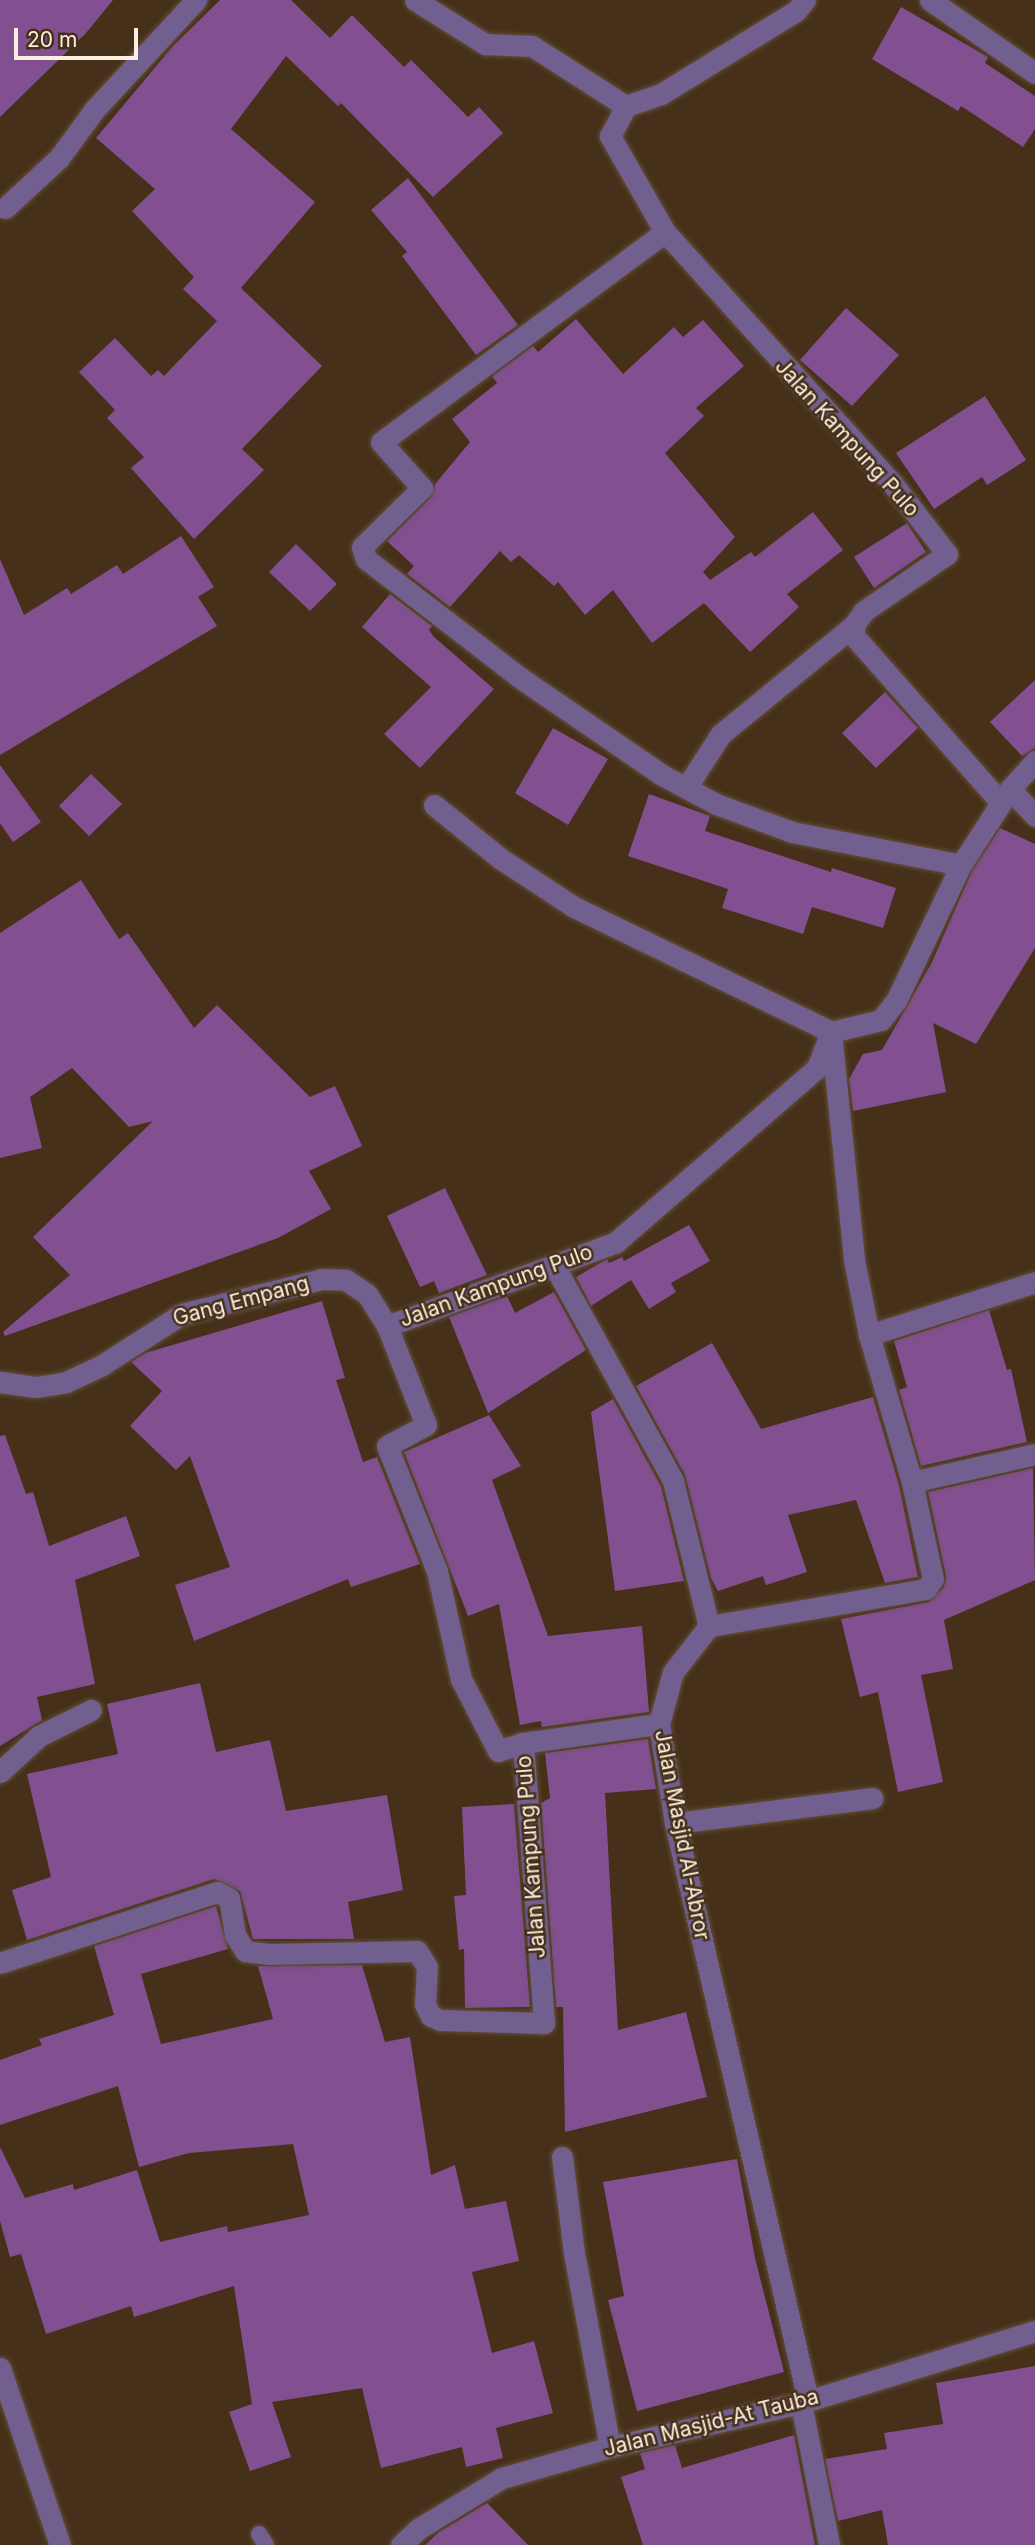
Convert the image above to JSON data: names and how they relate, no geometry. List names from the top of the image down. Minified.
{"streets":{"street":["Jalan Kampung Pulo","Gang Empang","Jalan Masjid Al-Abror","Jalan Masjid-At Tauba"]},"crossings":[["Jalan Kampung Pulo","Gang Empang"],["Jalan Masjid Al-Abror","Jalan Masjid-At Tauba"]],"scale_bar":"20 m"}
